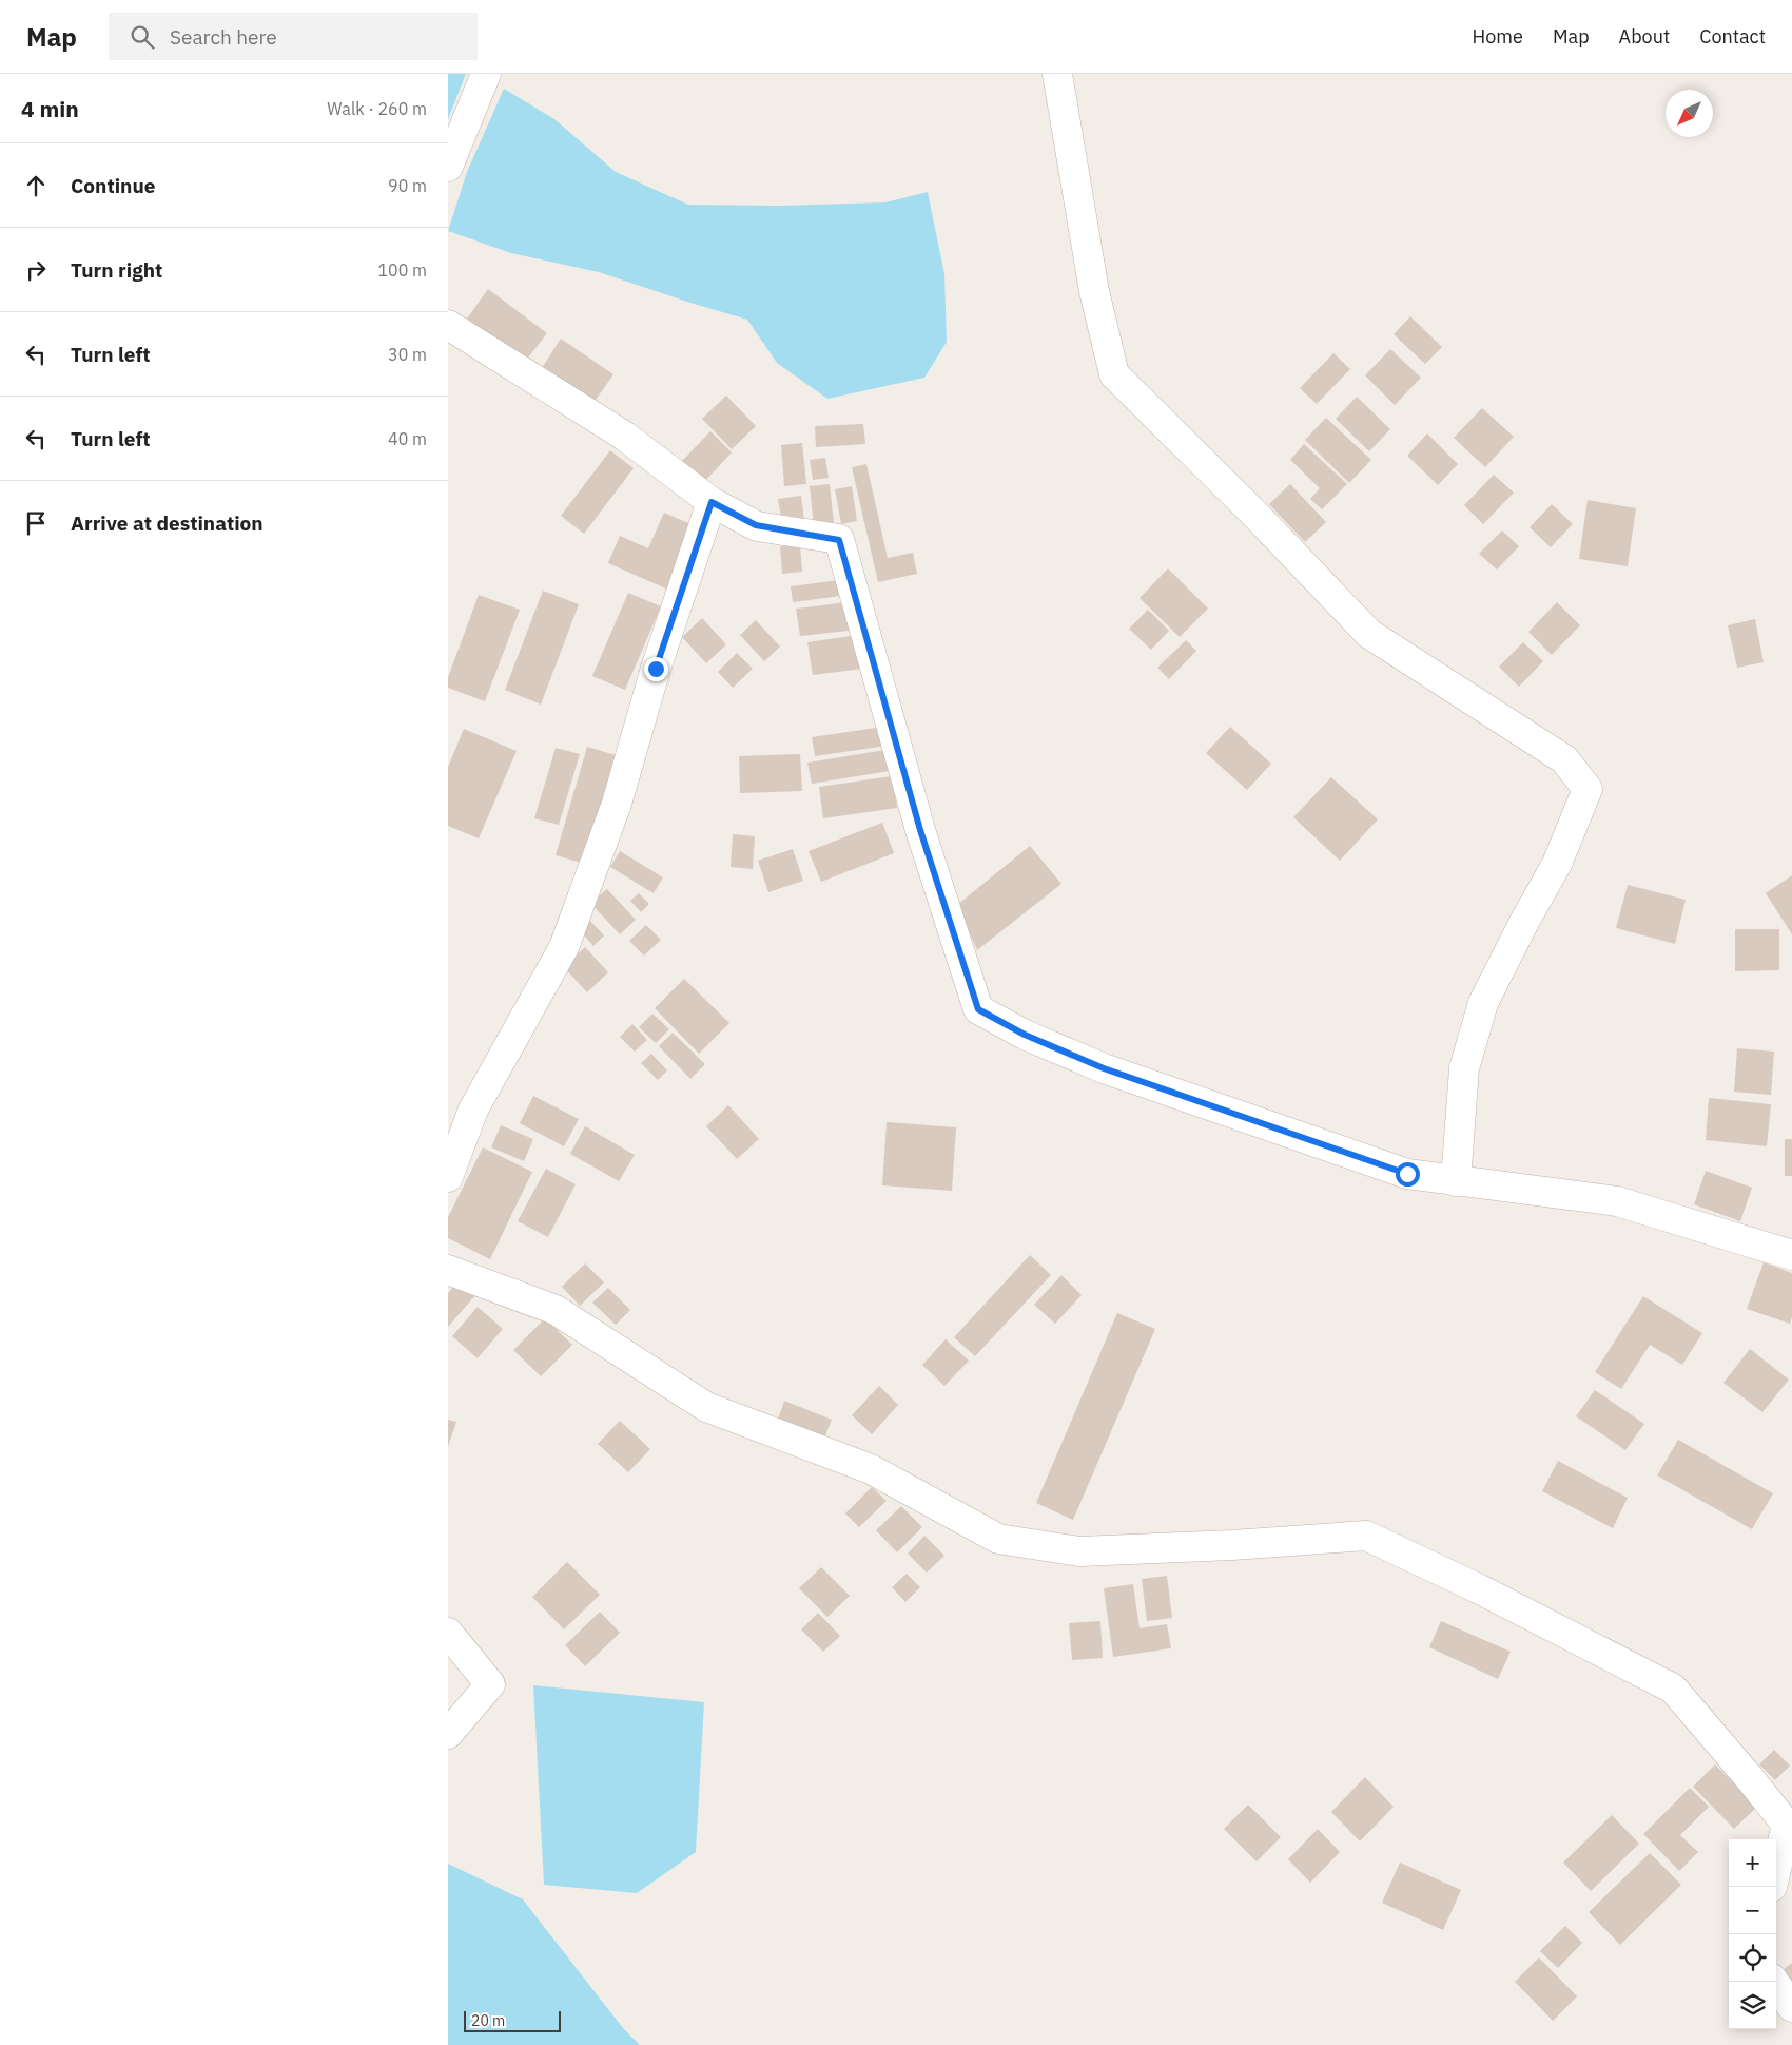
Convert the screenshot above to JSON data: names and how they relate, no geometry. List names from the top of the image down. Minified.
{"scale_bar":"20 m","north":"bottom left","page":{"header":"Map","search":"Search here","nav":["Home","Map","About","Contact"],"heading":["4 min","Walk · 260 m"],"list":[["Continue","90 m"],["Turn right","100 m"],["Turn left","30 m"],["Turn left","40 m"],"Arrive at destination"],"map_buttons":["+","−"],"scale":"20 m"}}
